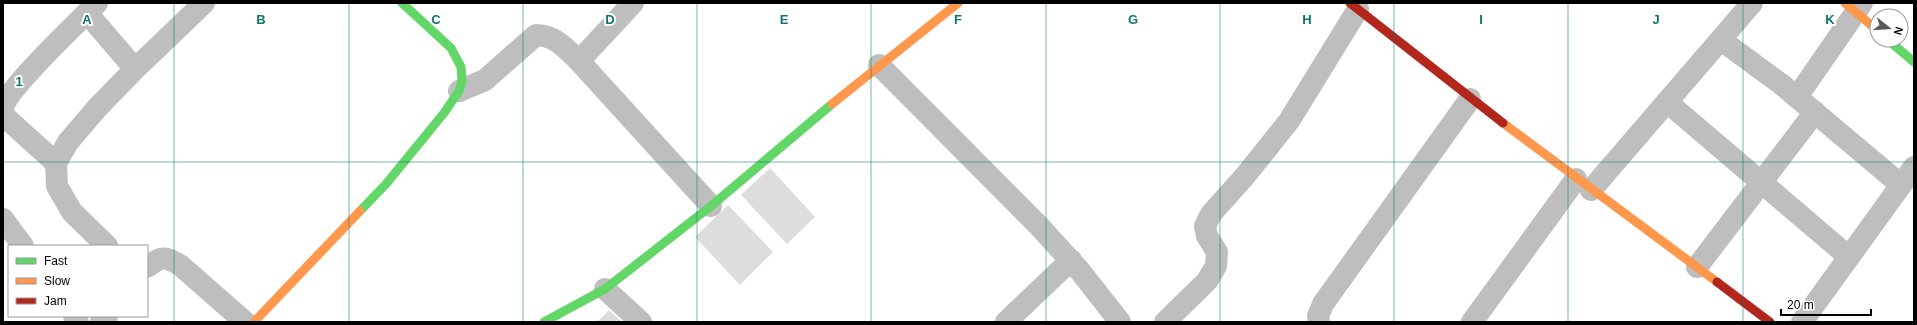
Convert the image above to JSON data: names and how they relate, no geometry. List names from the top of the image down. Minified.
{"legend":["Fast","Slow","Jam"],"scale_bar":"20 m","north":"right","grid":{"columns":["A","B","C","D","E","F","G","H","I","J","K"],"rows":["1"]}}
